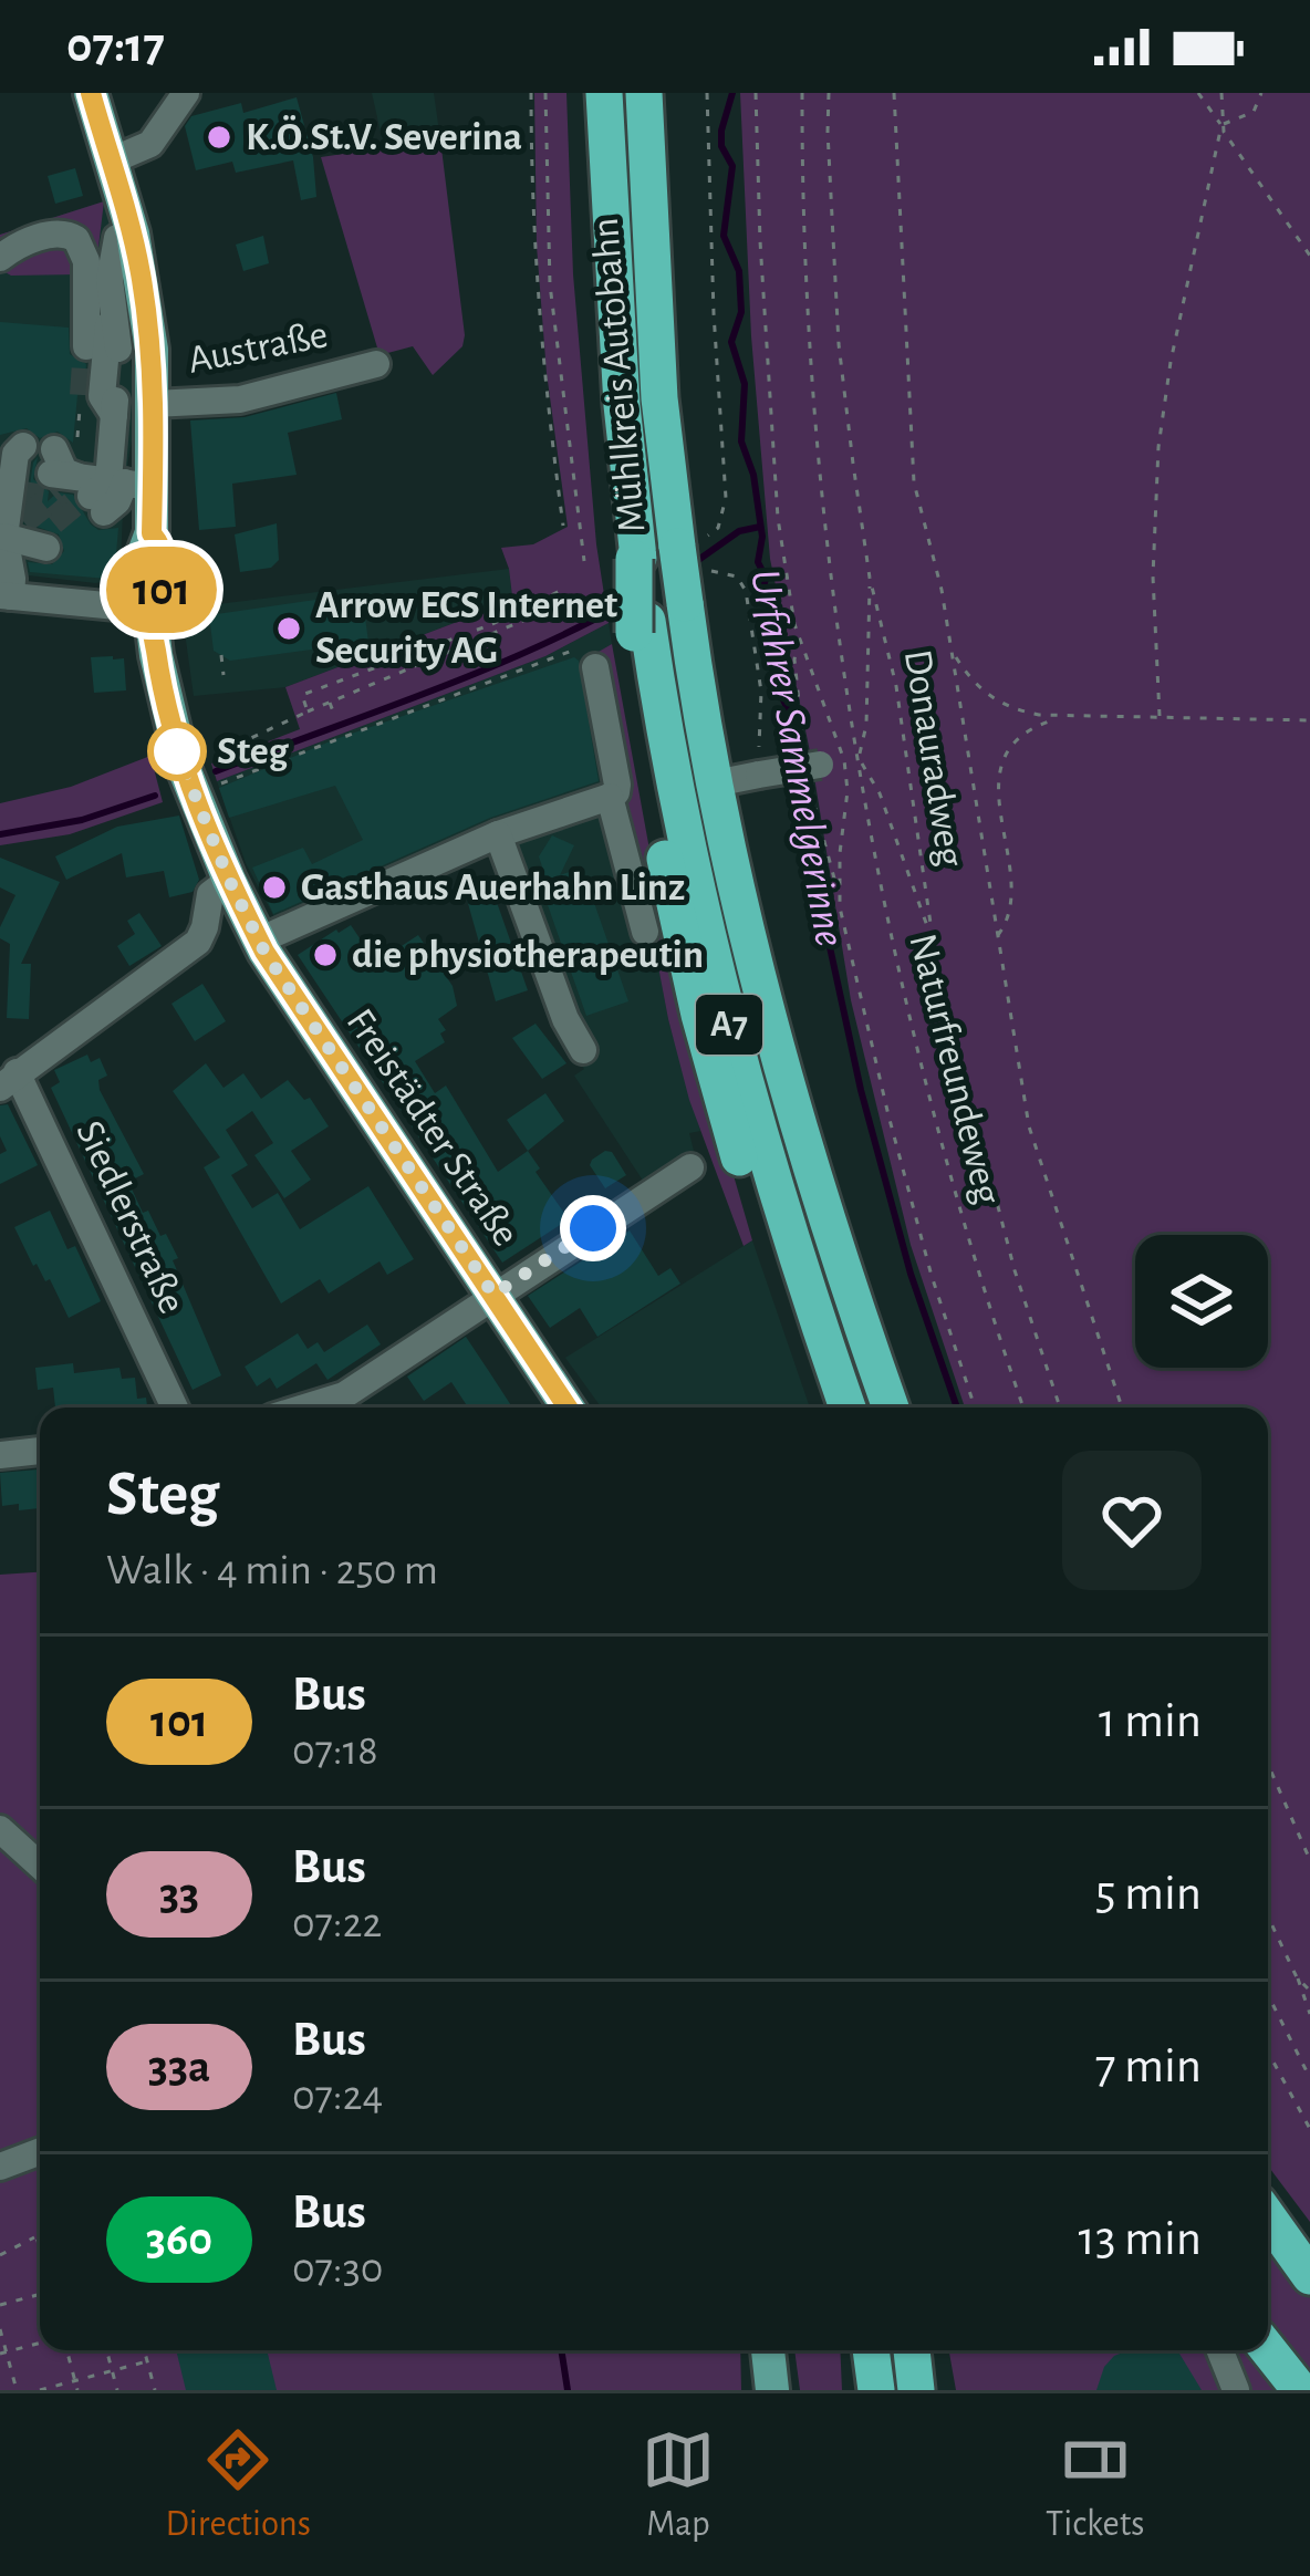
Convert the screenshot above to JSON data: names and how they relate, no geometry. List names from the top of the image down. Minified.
{"streets":{"highway":["Mühlkreis Autobahn","A7"],"main road":["Freistädter Straße"],"street":["Austraße","Siedlerstraße"],"path":["Donauradweg","Naturfreundeweg"]},"crossings":[["Austraße","Freistädter Straße"]],"water":["Urfahrer Sammelgerinne"],"places":["K.Ö.St.V. Severina","Arrow ECS Internet Security AG","Steg","Gasthaus Auerhahn Linz","die physiotherapeutin"],"lines":["bus line 101"],"page":{"status":"07:17","on_map":"101","heading":["Steg","Walk · 4 min · 250 m"],"list":[{"mark":"101","name":"Bus","note":"07:18","value":"1 min"},{"mark":"33","name":"Bus","note":"07:22","value":"5 min"},{"mark":"33a","name":"Bus","note":"07:24","value":"7 min"},{"mark":"360","name":"Bus","note":"07:30","value":"13 min"}],"tabs":["Directions","Map","Tickets"]}}
